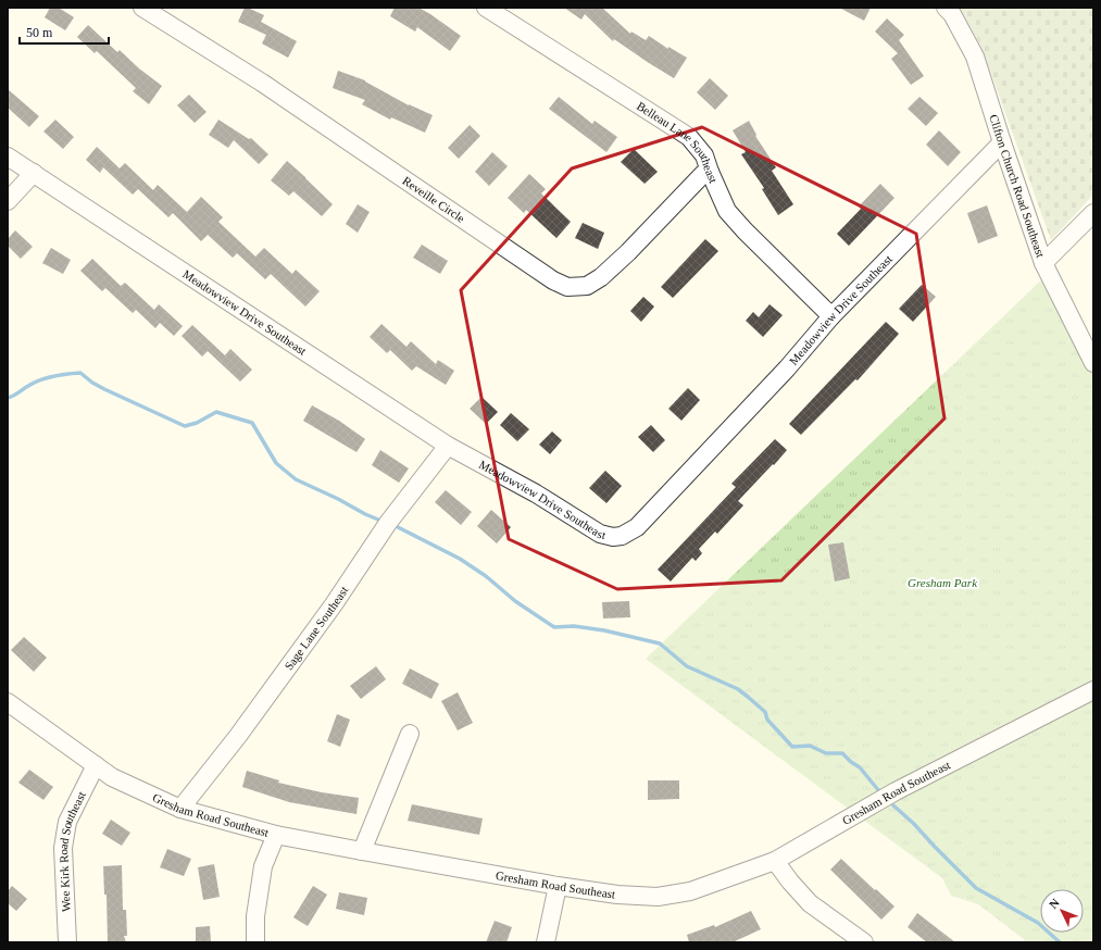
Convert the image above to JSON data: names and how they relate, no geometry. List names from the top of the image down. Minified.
{"streets":{"street":["Belleau Lane Southeast","Clifton Church Road Southeast","Reveille Circle","Meadowview Drive Southeast","Sage Lane Southeast","Gresham Road Southeast","Wee Kirk Road Southeast"]},"crossings":[["Belleau Lane Southeast","Reveille Circle"],["Belleau Lane Southeast","Meadowview Drive Southeast"],["Clifton Church Road Southeast","Meadowview Drive Southeast"],["Meadowview Drive Southeast","Sage Lane Southeast"],["Sage Lane Southeast","Gresham Road Southeast"],["Gresham Road Southeast","Wee Kirk Road Southeast"]],"parks":["Gresham Park"],"scale_bar":"50 m","north":"top left"}
